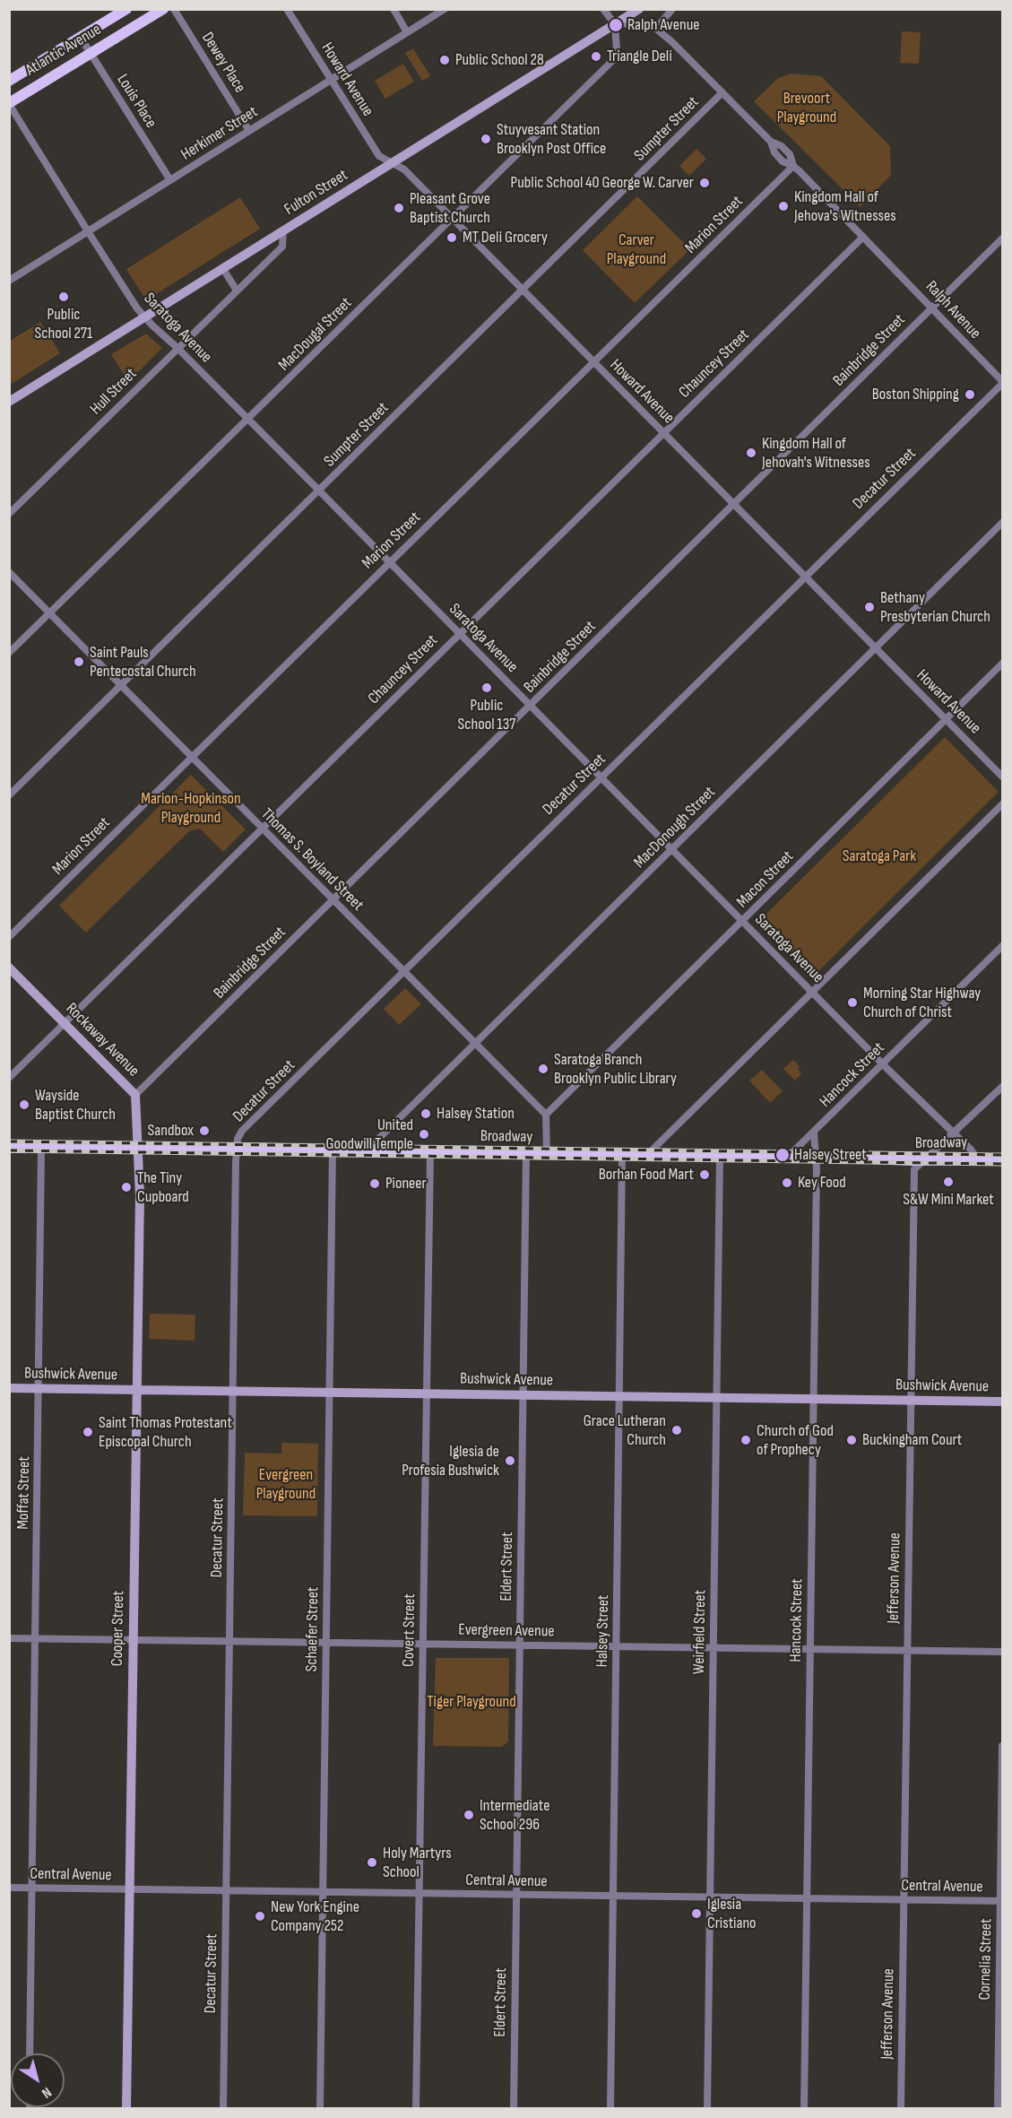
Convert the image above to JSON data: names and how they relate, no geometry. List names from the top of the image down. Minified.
{"streets":{"main road":["Atlantic Avenue","Fulton Street","Rockaway Avenue","Broadway","Bushwick Avenue","Cooper Street"],"street":["Dewey Place","Howard Avenue","Louis Place","Sumpter Street","Herkimer Street","Marion Street","Ralph Avenue","Saratoga Avenue","MacDougal Street","Bainbridge Street","Chauncey Street","Hull Street","Decatur Street","MacDonough Street","Thomas S. Boyland Street","Macon Street","Hancock Street","Moffat Street","Eldert Street","Jefferson Avenue","Schaefer Street","Covert Street","Evergreen Avenue","Halsey Street","Weirfield Street","Central Avenue","Cornelia Street"]},"crossings":[["Atlantic Avenue","Louis Place"],["Atlantic Avenue","Saratoga Avenue"],["Dewey Place","Herkimer Street"],["Howard Avenue","Sumpter Street"],["Howard Avenue","Herkimer Street"],["Howard Avenue","Fulton Street"],["Howard Avenue","Marion Street"],["Howard Avenue","MacDougal Street"],["Howard Avenue","Bainbridge Street"],["Howard Avenue","Chauncey Street"],["Howard Avenue","Decatur Street"],["Howard Avenue","MacDonough Street"],["Howard Avenue","Macon Street"],["Louis Place","Herkimer Street"],["Sumpter Street","Ralph Avenue"],["Sumpter Street","Saratoga Avenue"],["Sumpter Street","Thomas S. Boyland Street"],["Herkimer Street","Saratoga Avenue"],["Fulton Street","Ralph Avenue"],["Fulton Street","Saratoga Avenue"],["Fulton Street","MacDougal Street"],["Fulton Street","Hull Street"],["Marion Street","Ralph Avenue"],["Marion Street","Saratoga Avenue"],["Marion Street","Thomas S. Boyland Street"],["Ralph Avenue","MacDougal Street"],["Ralph Avenue","Bainbridge Street"],["Ralph Avenue","Chauncey Street"],["Ralph Avenue","Decatur Street"],["Saratoga Avenue","MacDougal Street"],["Saratoga Avenue","Bainbridge Street"],["Saratoga Avenue","Chauncey Street"],["Saratoga Avenue","Hull Street"],["Saratoga Avenue","Decatur Street"],["Saratoga Avenue","MacDonough Street"],["Saratoga Avenue","Macon Street"],["Saratoga Avenue","Hancock Street"],["Saratoga Avenue","Broadway"],["Saratoga Avenue","Jefferson Avenue"],["MacDougal Street","Thomas S. Boyland Street"],["Bainbridge Street","Thomas S. Boyland Street"],["Bainbridge Street","Rockaway Avenue"],["Chauncey Street","Thomas S. Boyland Street"],["Chauncey Street","Rockaway Avenue"],["Decatur Street","Thomas S. Boyland Street"],["Decatur Street","Broadway"],["Decatur Street","Bushwick Avenue"],["Decatur Street","Evergreen Avenue"],["Decatur Street","Central Avenue"],["MacDonough Street","Thomas S. Boyland Street"],["MacDonough Street","Broadway"],["Thomas S. Boyland Street","Macon Street"],["Rockaway Avenue","Broadway"],["Rockaway Avenue","Cooper Street"],["Hancock Street","Broadway"],["Hancock Street","Bushwick Avenue"],["Hancock Street","Evergreen Avenue"],["Hancock Street","Central Avenue"],["Broadway","Moffat Street"],["Broadway","Eldert Street"],["Broadway","Jefferson Avenue"],["Broadway","Cooper Street"],["Broadway","Schaefer Street"],["Broadway","Covert Street"],["Broadway","Halsey Street"],["Broadway","Weirfield Street"],["Bushwick Avenue","Moffat Street"],["Bushwick Avenue","Eldert Street"],["Bushwick Avenue","Jefferson Avenue"],["Bushwick Avenue","Cooper Street"],["Bushwick Avenue","Schaefer Street"],["Bushwick Avenue","Covert Street"],["Bushwick Avenue","Halsey Street"],["Bushwick Avenue","Weirfield Street"],["Moffat Street","Evergreen Avenue"],["Moffat Street","Central Avenue"],["Eldert Street","Evergreen Avenue"],["Eldert Street","Central Avenue"],["Jefferson Avenue","Evergreen Avenue"],["Jefferson Avenue","Central Avenue"],["Cooper Street","Evergreen Avenue"],["Cooper Street","Central Avenue"],["Schaefer Street","Evergreen Avenue"],["Schaefer Street","Central Avenue"],["Covert Street","Evergreen Avenue"],["Covert Street","Central Avenue"],["Evergreen Avenue","Halsey Street"],["Evergreen Avenue","Weirfield Street"],["Halsey Street","Central Avenue"],["Weirfield Street","Central Avenue"],["Central Avenue","Cornelia Street"]],"parks":["Brevoort Playground","Carver Playground","Marion-Hopkinson Playground","Saratoga Park","Evergreen Playground","Tiger Playground"],"places":["Ralph Avenue","Triangle Deli","Public School 28","Stuyvesant Station Brooklyn Post Office","Public School 40 George W. Carver","Kingdom Hall of Jehova's Witnesses","Pleasant Grove Baptist Church","MT Deli Grocery","Public School 271","Boston Shipping","Kingdom Hall of Jehovah's Witnesses","Bethany Presbyterian Church","Saint Pauls Pentecostal Church","Public School 137","Morning Star Highway Church of Christ","Saratoga Branch Brooklyn Public Library","Wayside Baptist Church","Halsey Station","Sandbox","United Goodwill Temple","Halsey Street","Borhan Food Mart","S&W Mini Market","Key Food","Pioneer","The Tiny Cupboard","Grace Lutheran Church","Saint Thomas Protestant Episcopal Church","Church of God of Prophecy","Buckingham Court","Iglesia de Profesia Bushwick","Intermediate School 296","Holy Martyrs School","Iglesia Cristiano","New York Engine Company 252"],"north":"bottom right"}
